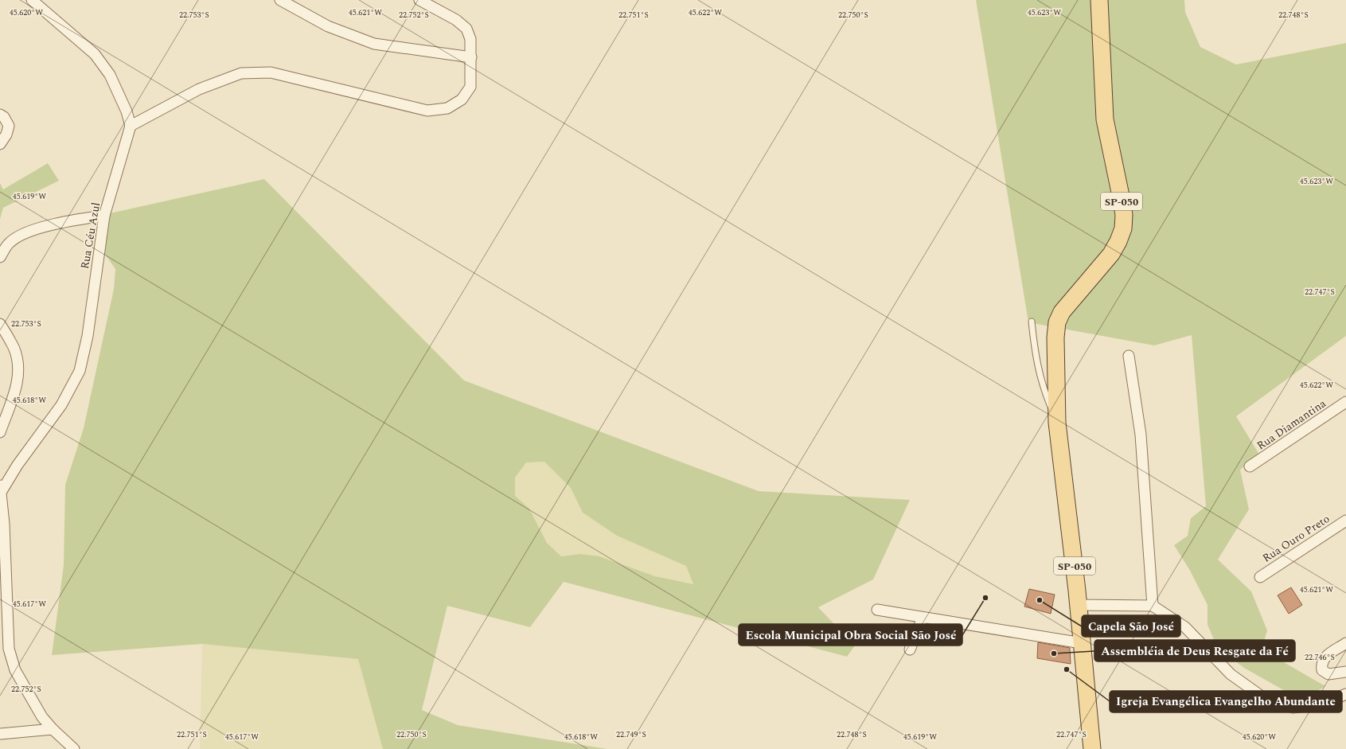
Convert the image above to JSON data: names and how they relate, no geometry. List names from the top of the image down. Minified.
{"streets":{"main road":["SP-050"],"street":["Rua Céu Azul","Rua Diamantina","Rua Ouro Preto"]},"places":["Escola Municipal Obra Social São José","Capela São José","Assembléia de Deus Resgate da Fé","Igreja Evangélica Evangelho Abundante"],"coordinates":["45.620°W","45.621°W","45.622°W","45.623°W","22.753°S","22.752°S","22.751°S","22.750°S","22.748°S","45.619°W","22.747°S","45.618°W","45.617°W","22.746°S","22.749°S"]}
